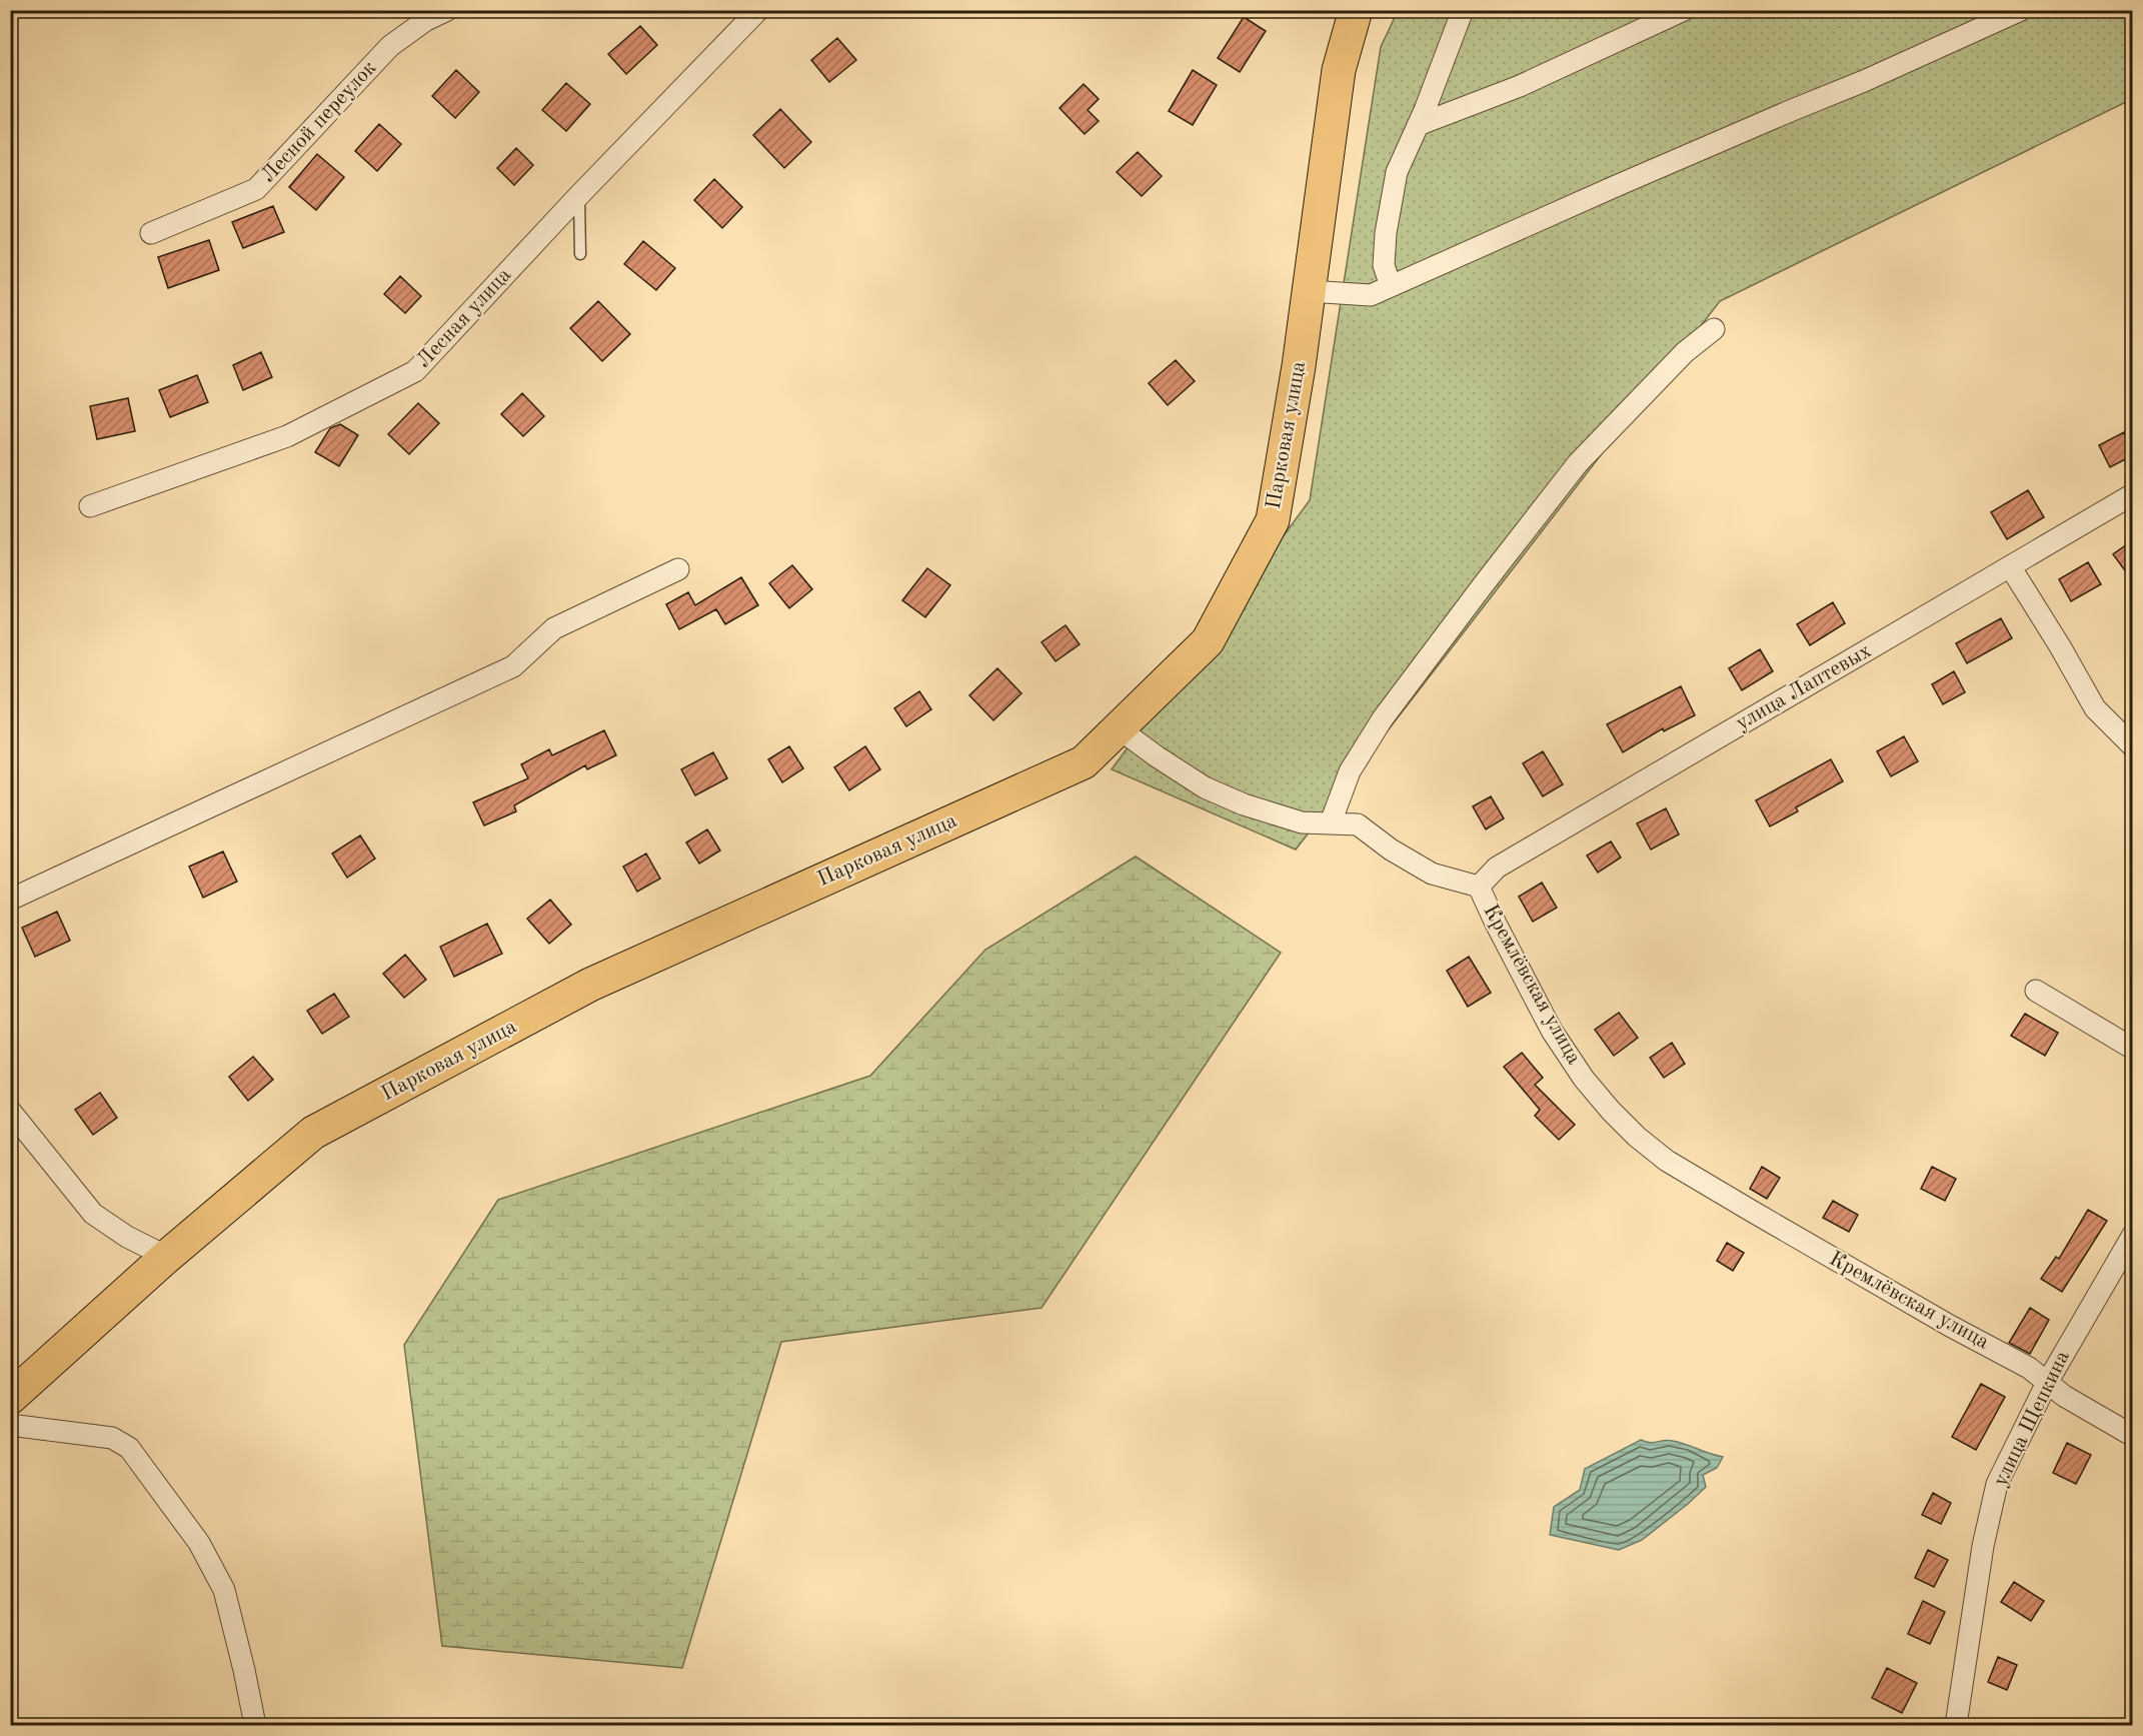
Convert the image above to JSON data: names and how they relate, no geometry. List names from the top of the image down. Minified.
{"streets":{"main road":["Парковая улица"],"street":["Лесной переулок","Лесная улица","улица Лаптевых","Кремлёвская улица","улица Щепкина"]},"crossings":[["Парковая улица","Кремлёвская улица"],["улица Лаптевых","Кремлёвская улица"],["Кремлёвская улица","улица Щепкина"]]}
